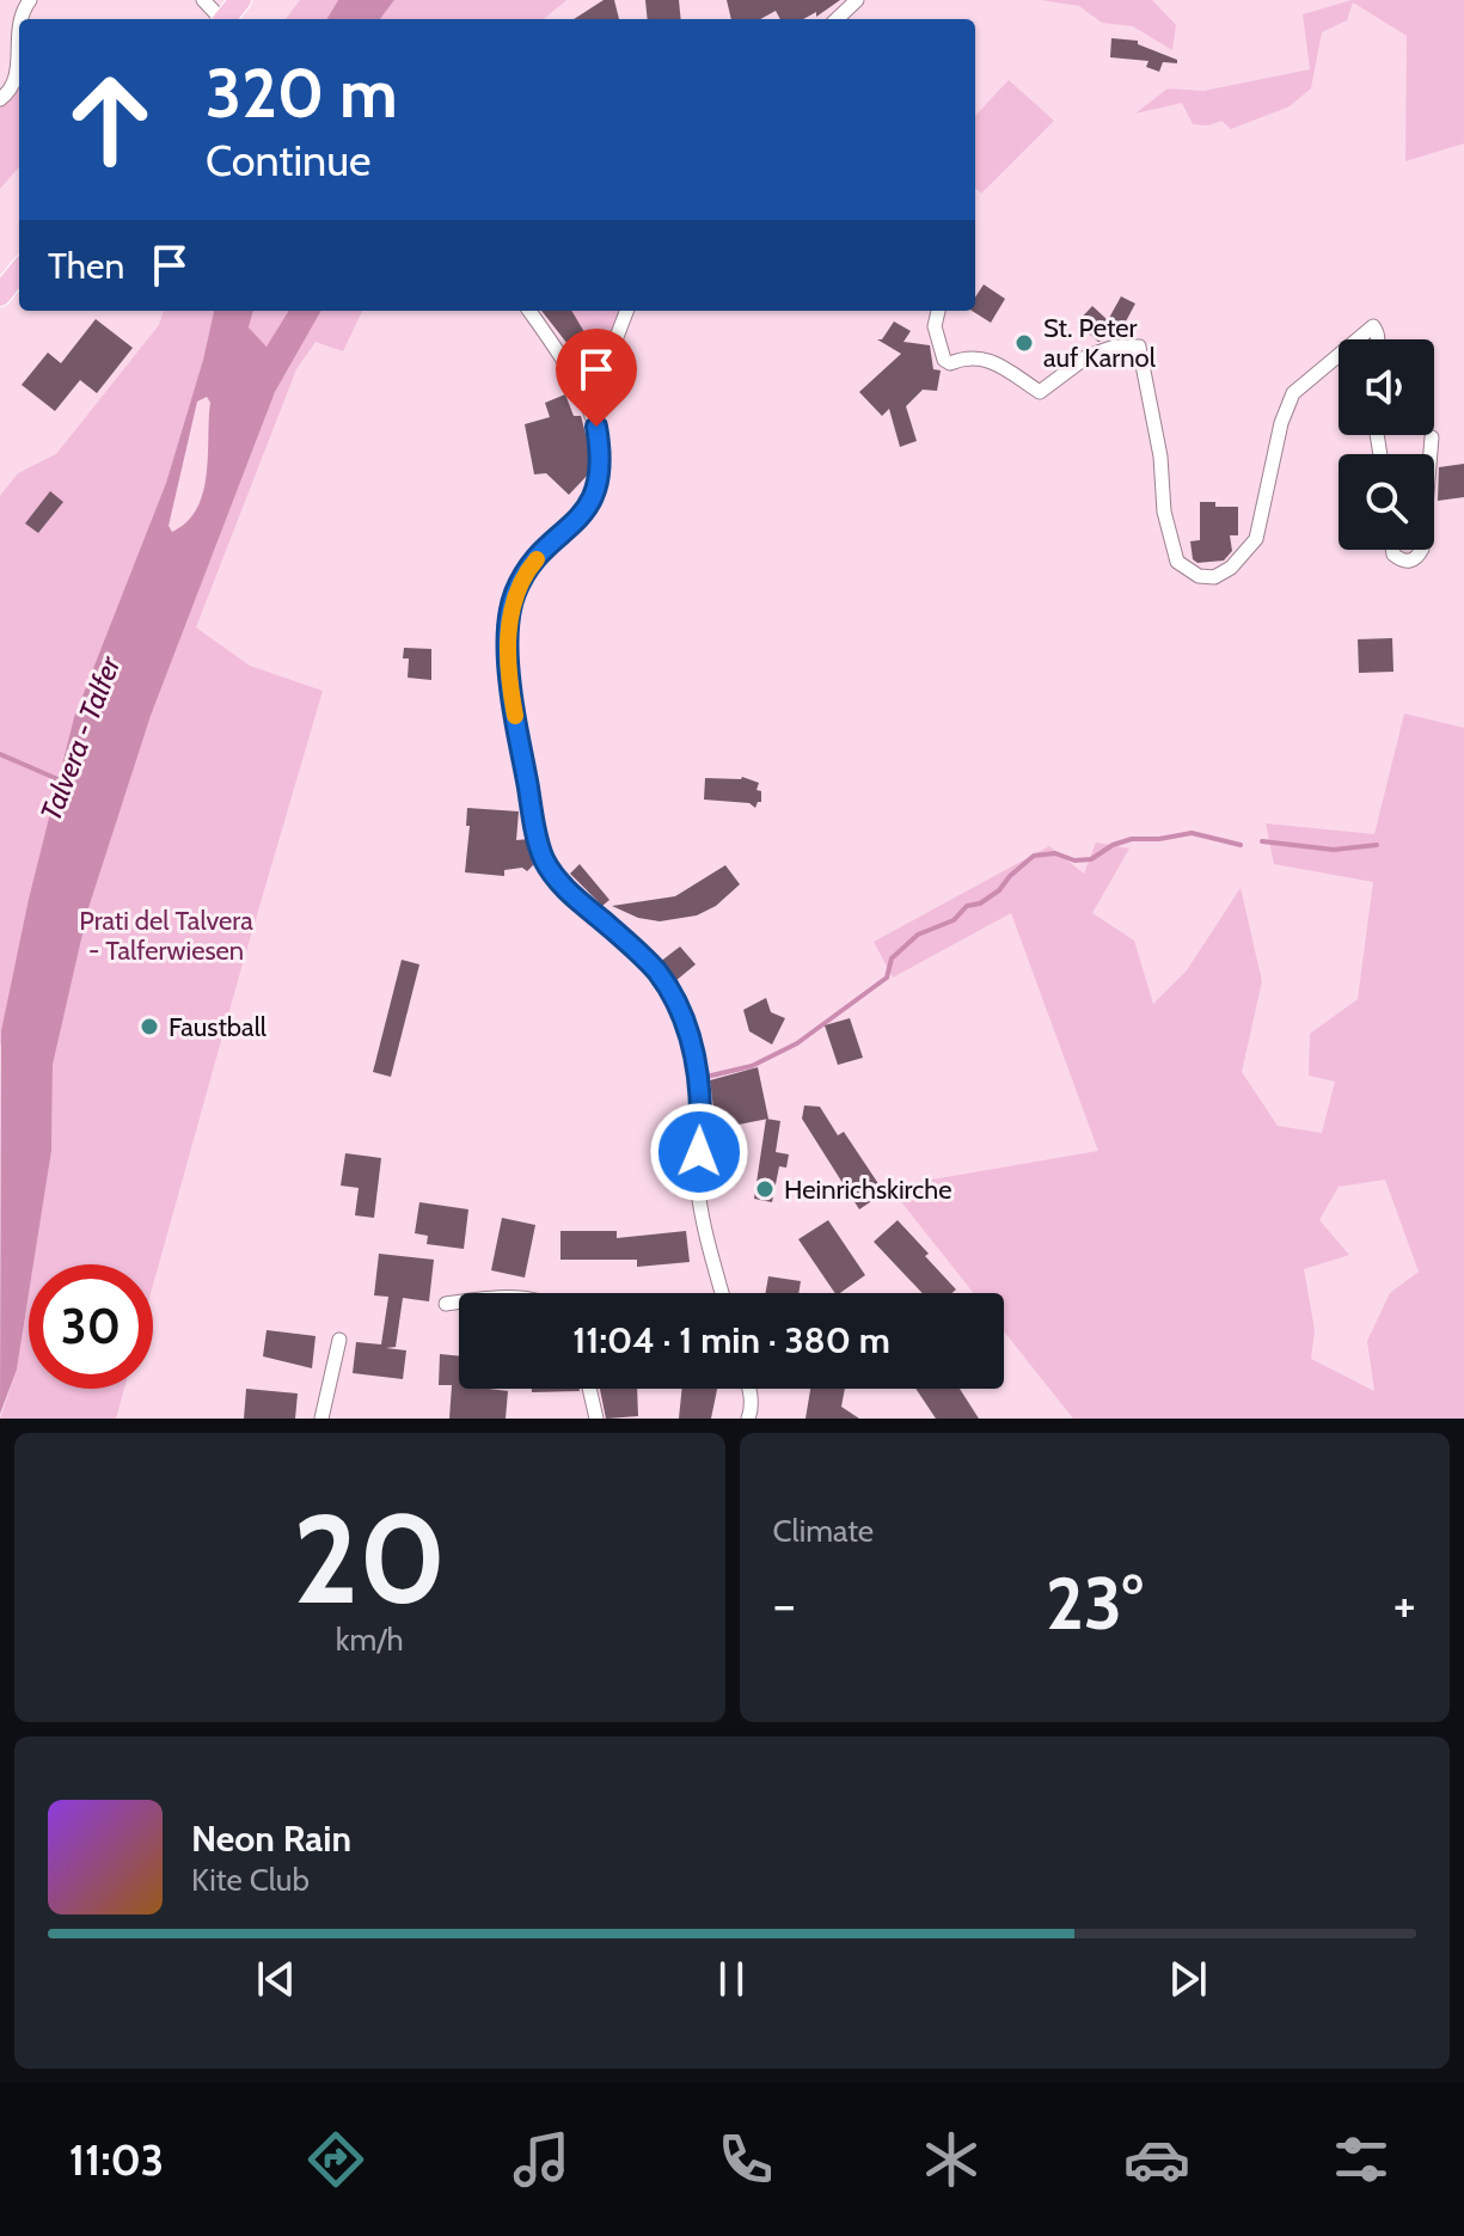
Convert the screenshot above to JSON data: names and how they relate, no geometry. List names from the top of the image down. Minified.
{"water":["Talvera - Talfer"],"parks":["Prati del Talvera - Talferwiesen"],"places":["St. Peter auf Karnol","Faustball","Heinrichskirche"],"page":{"turn":["320 m","Continue"],"then":"Then","limit":"30","trip":"11:04 · 1 min · 380 m","tile":[["20","km/h"],"Climate"],"heat":["−","23°","+"],"song":["Neon Rain","Kite Club"],"tabs":"11:03"}}
